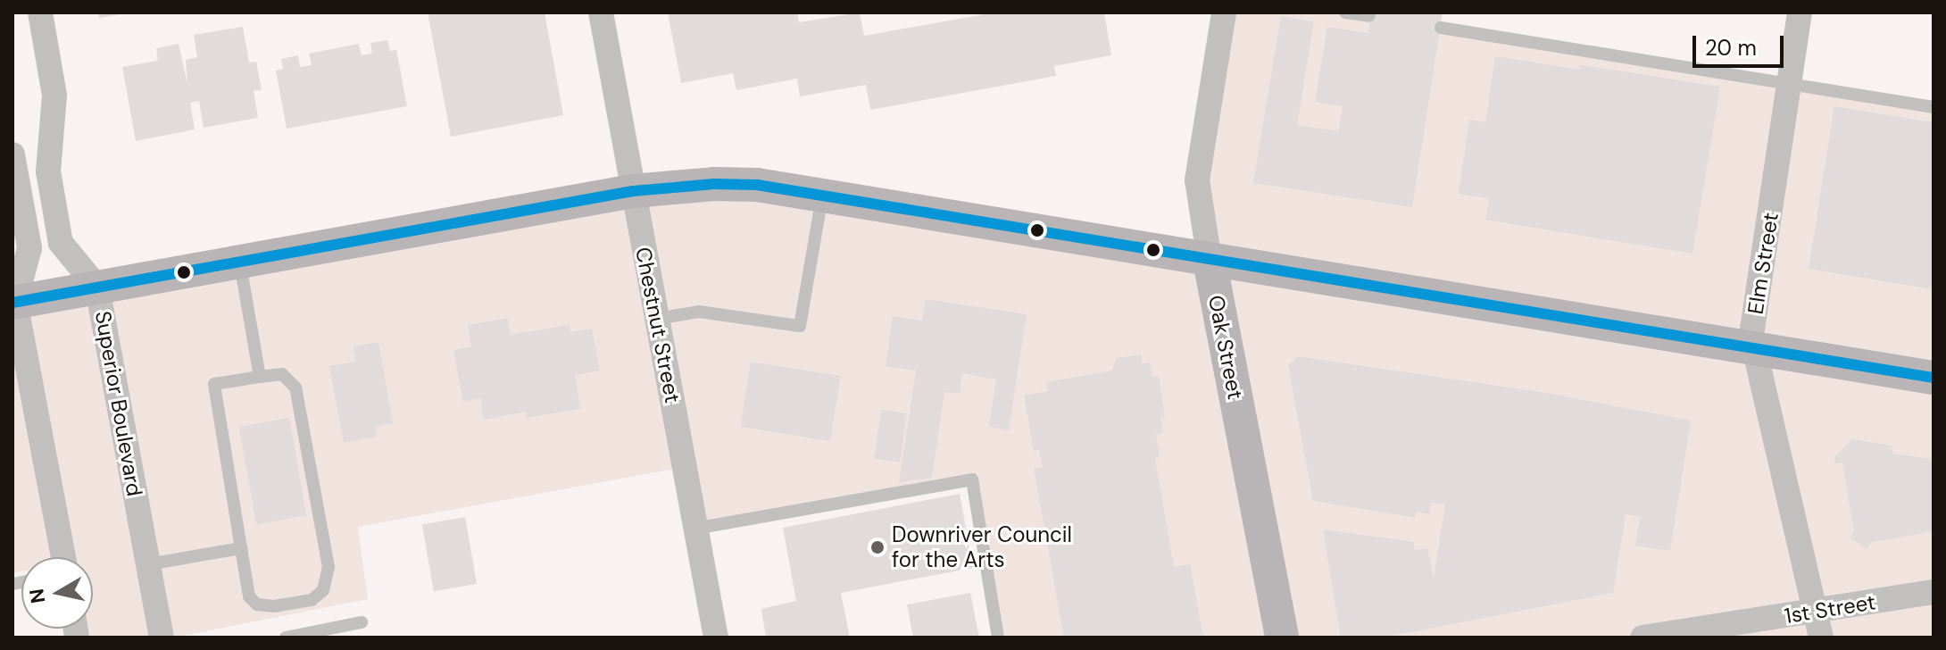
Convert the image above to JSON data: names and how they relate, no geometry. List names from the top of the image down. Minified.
{"streets":{"main road":["Oak Street"],"street":["Elm Street","Chestnut Street","Superior Boulevard","1st Street"]},"crossings":[["Elm Street","1st Street"]],"places":["Downriver Council for the Arts"],"scale_bar":"20 m","north":"left"}
